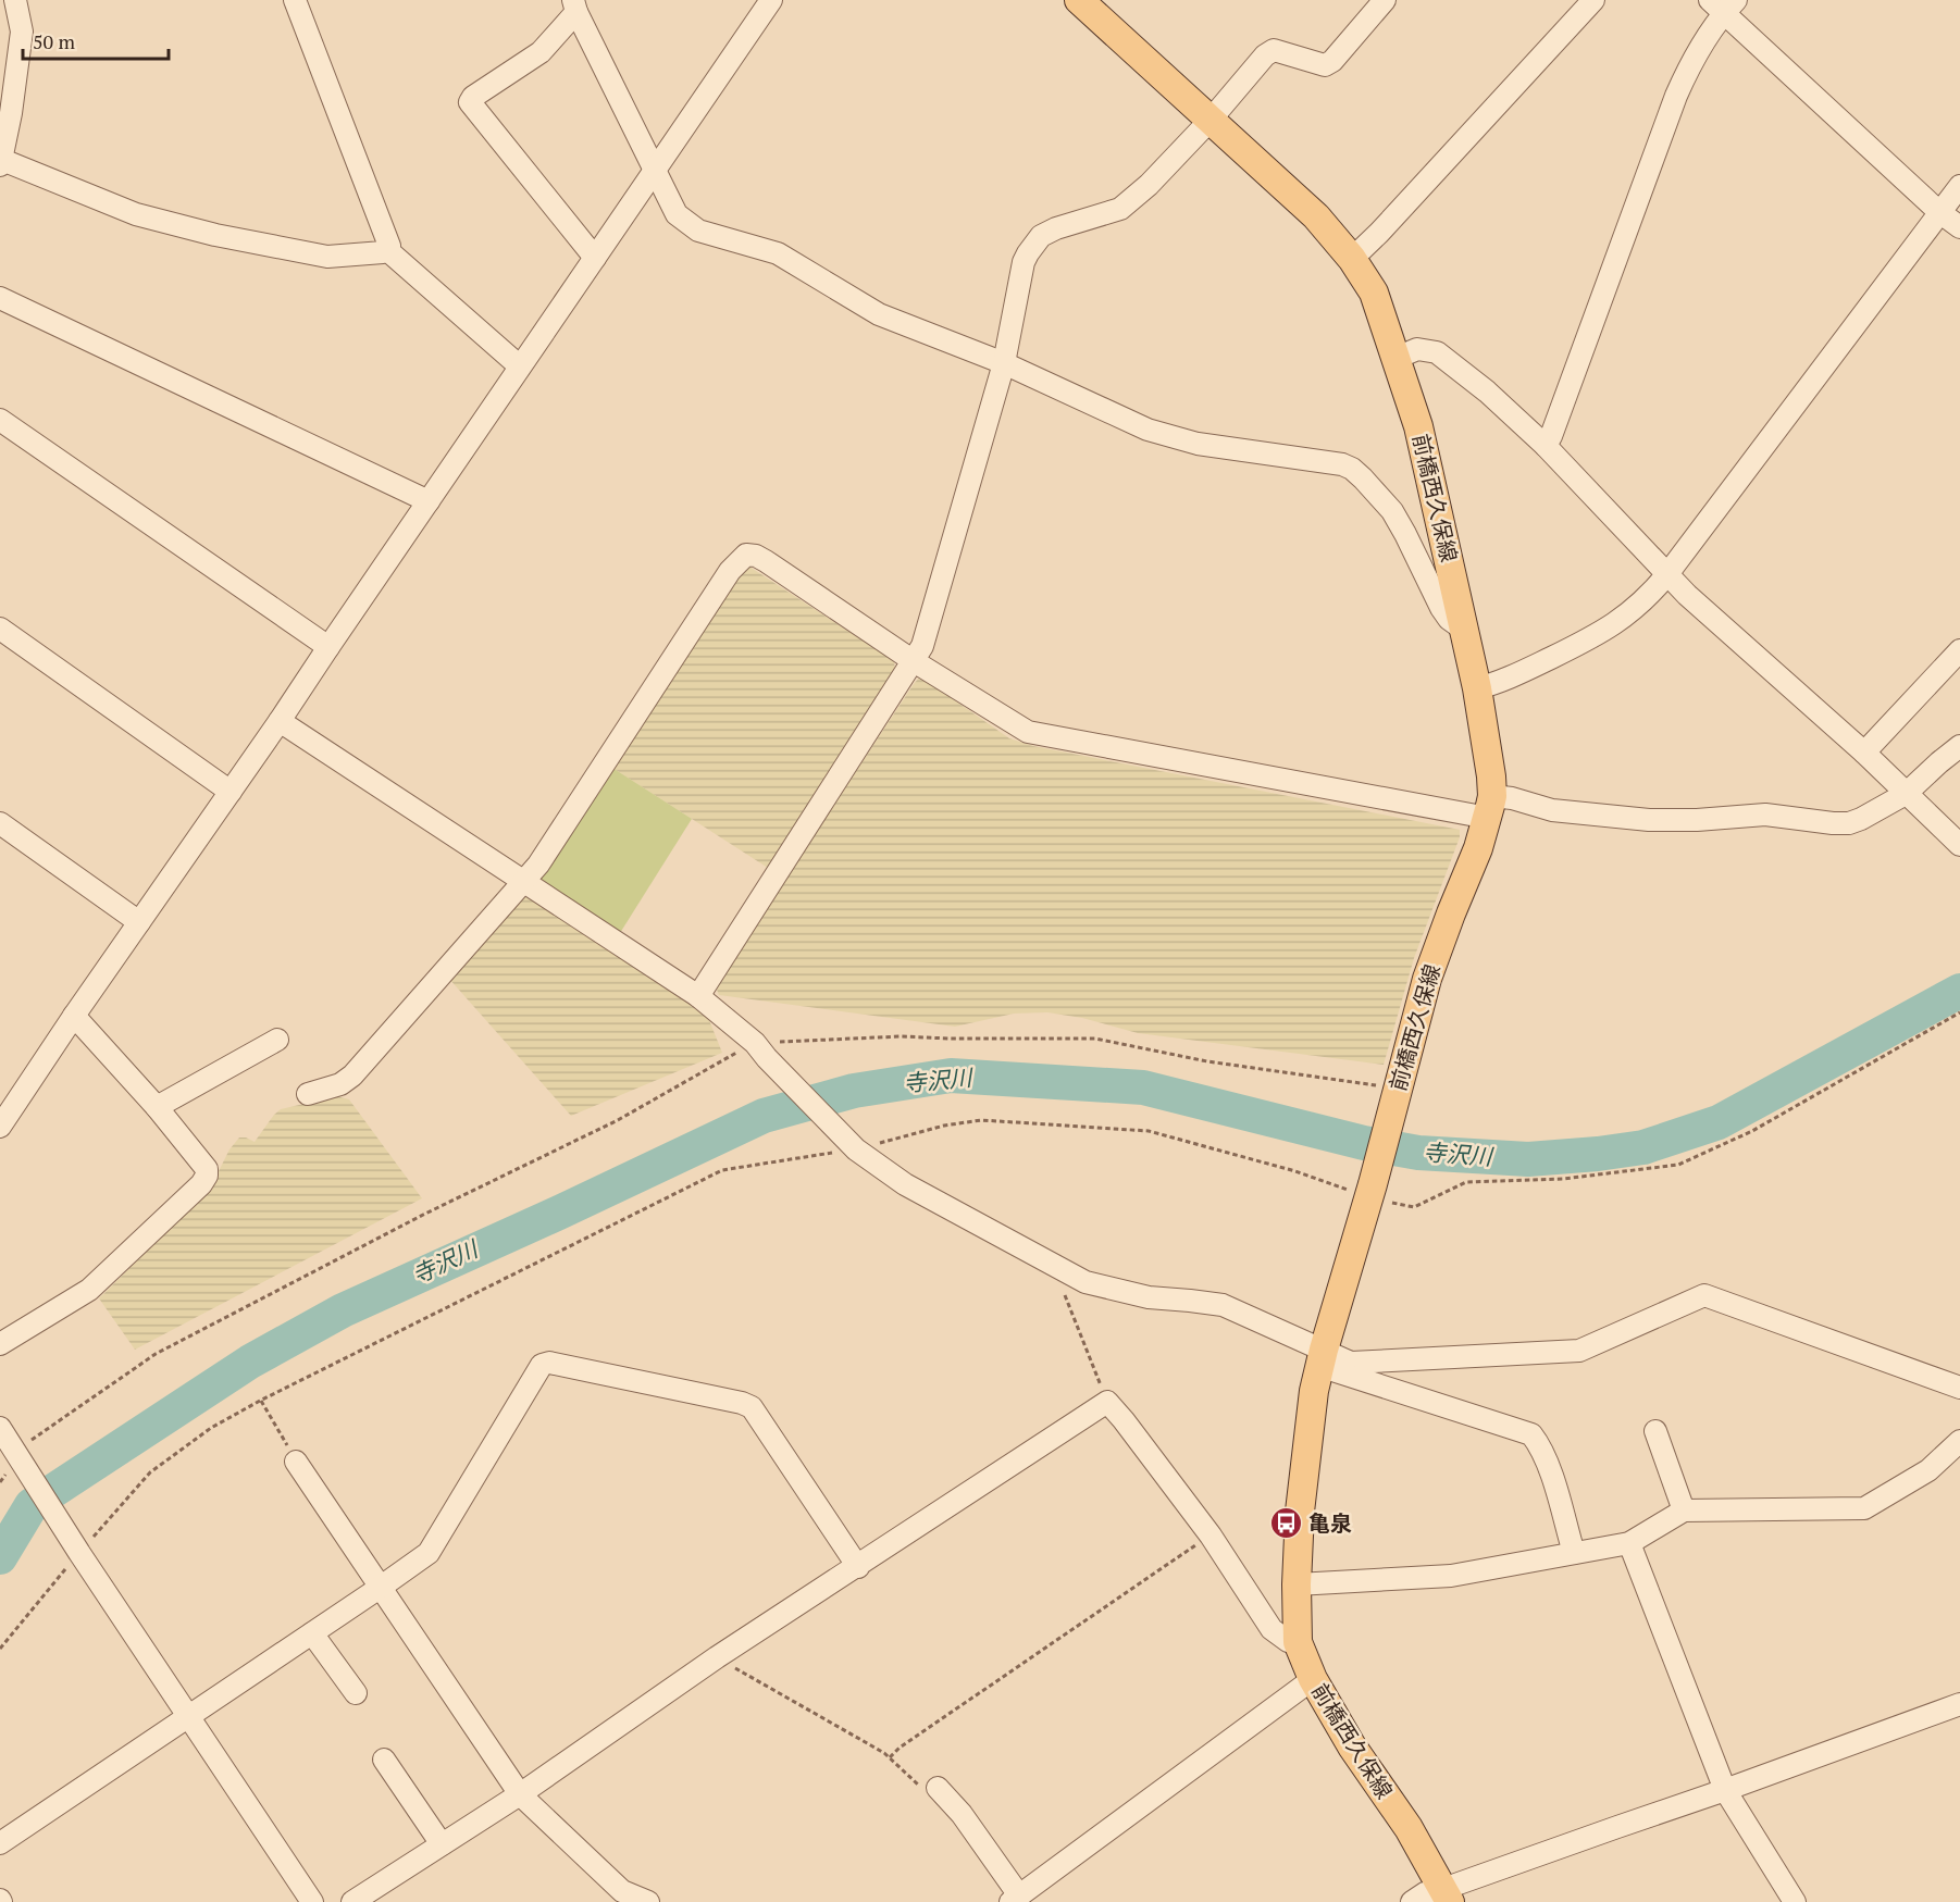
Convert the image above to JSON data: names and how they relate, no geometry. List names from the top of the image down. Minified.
{"streets":{"main road":["前橋西久保線"]},"water":["寺沢川"],"places":{"bus stop":["亀泉"]},"scale_bar":"50 m"}
